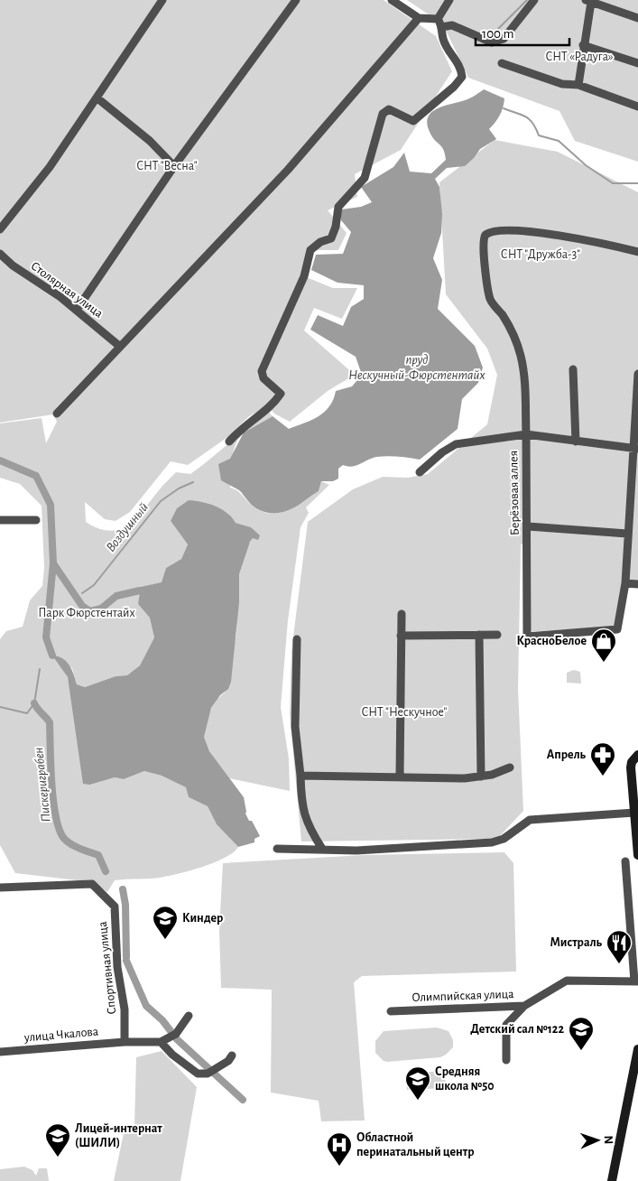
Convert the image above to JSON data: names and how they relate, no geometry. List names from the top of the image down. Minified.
{"streets":{"street":["Столярная улица","Берёзовая аллея","Спортивная улица","Олимпийская улица","улица Чкалова"]},"crossings":[["Спортивная улица","улица Чкалова"]],"water":["пруд Нескучный-Фюрстентайх","Воздушный","Пискериграбен"],"parks":["СНТ «Радуга»","СНТ \"Весна\"","СНТ \"Дружба-3\"","Парк Фюрстентайх","СНТ \"Нескучное\""],"places":{"shop":["КрасноБелое"],"pharmacy":["Апрель"],"school or university":["Киндер","Детский сал №122","Средняя школа №50","Лицей-интернат (ШИЛИ)"],"restaurant":["Мистраль"],"hospital":["Областной перинатальный центр"]},"scale_bar":"100 m","north":"right"}
